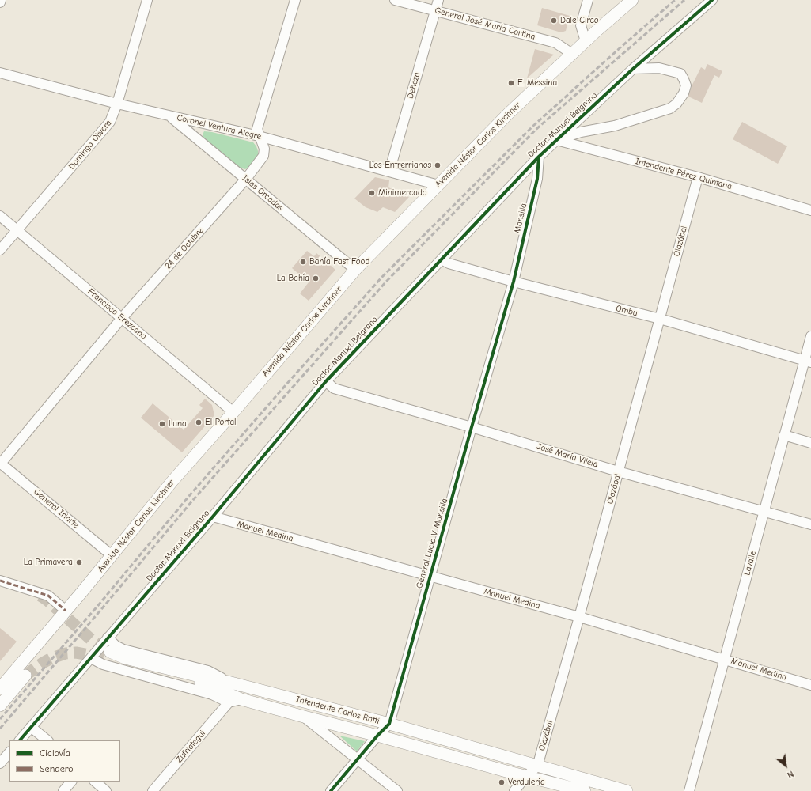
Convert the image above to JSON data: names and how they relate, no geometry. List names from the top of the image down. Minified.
{"streets":{"main road":["Avenida Néstor Carlos Kirchner","Intendente Carlos Ratti"],"street":["General José María Cortina","Deheza","Doctor Manuel Belgrano","Coronel Ventura Alegre","Domingo Olivera","Intendente Pérez Quintana","Islas Orcadas","Mansilla","Olazábal","24 de Octubre","Ombu","Francisco Erezcano","José María Vilela","General Iriarte","Manuel Medina","General Lucio V. Mansilla","Lavalle","Zufriategui"]},"crossings":[["General José María Cortina","Deheza"],["General José María Cortina","Avenida Néstor Carlos Kirchner"],["Deheza","Coronel Ventura Alegre"],["Doctor Manuel Belgrano","Intendente Pérez Quintana"],["Doctor Manuel Belgrano","Mansilla"],["Doctor Manuel Belgrano","Ombu"],["Doctor Manuel Belgrano","José María Vilela"],["Doctor Manuel Belgrano","Manuel Medina"],["Doctor Manuel Belgrano","Intendente Carlos Ratti"],["Coronel Ventura Alegre","Domingo Olivera"],["Coronel Ventura Alegre","Avenida Néstor Carlos Kirchner"],["Coronel Ventura Alegre","Islas Orcadas"],["Coronel Ventura Alegre","24 de Octubre"],["Domingo Olivera","Francisco Erezcano"],["Avenida Néstor Carlos Kirchner","Islas Orcadas"],["Avenida Néstor Carlos Kirchner","Francisco Erezcano"],["Avenida Néstor Carlos Kirchner","General Iriarte"],["Intendente Pérez Quintana","Olazábal"],["Islas Orcadas","24 de Octubre"],["Mansilla","Ombu"],["Mansilla","General Lucio V. Mansilla"],["Olazábal","Ombu"],["Olazábal","José María Vilela"],["Olazábal","Manuel Medina"],["Olazábal","Intendente Carlos Ratti"],["24 de Octubre","Francisco Erezcano"],["24 de Octubre","General Iriarte"],["Ombu","General Lucio V. Mansilla"],["Ombu","Lavalle"],["José María Vilela","General Lucio V. Mansilla"],["José María Vilela","Lavalle"],["Manuel Medina","General Lucio V. Mansilla"],["Manuel Medina","Lavalle"],["General Lucio V. Mansilla","Intendente Carlos Ratti"],["Intendente Carlos Ratti","Zufriategui"]],"places":["Dale Circo","E. Messina","Los Entrerrianos","Minimercado","Bahía Fast Food","La Bahía","El Portal","Luna","La Primavera","Verdulería"],"legend":["Ciclovía","Sendero"],"north":"bottom right"}
